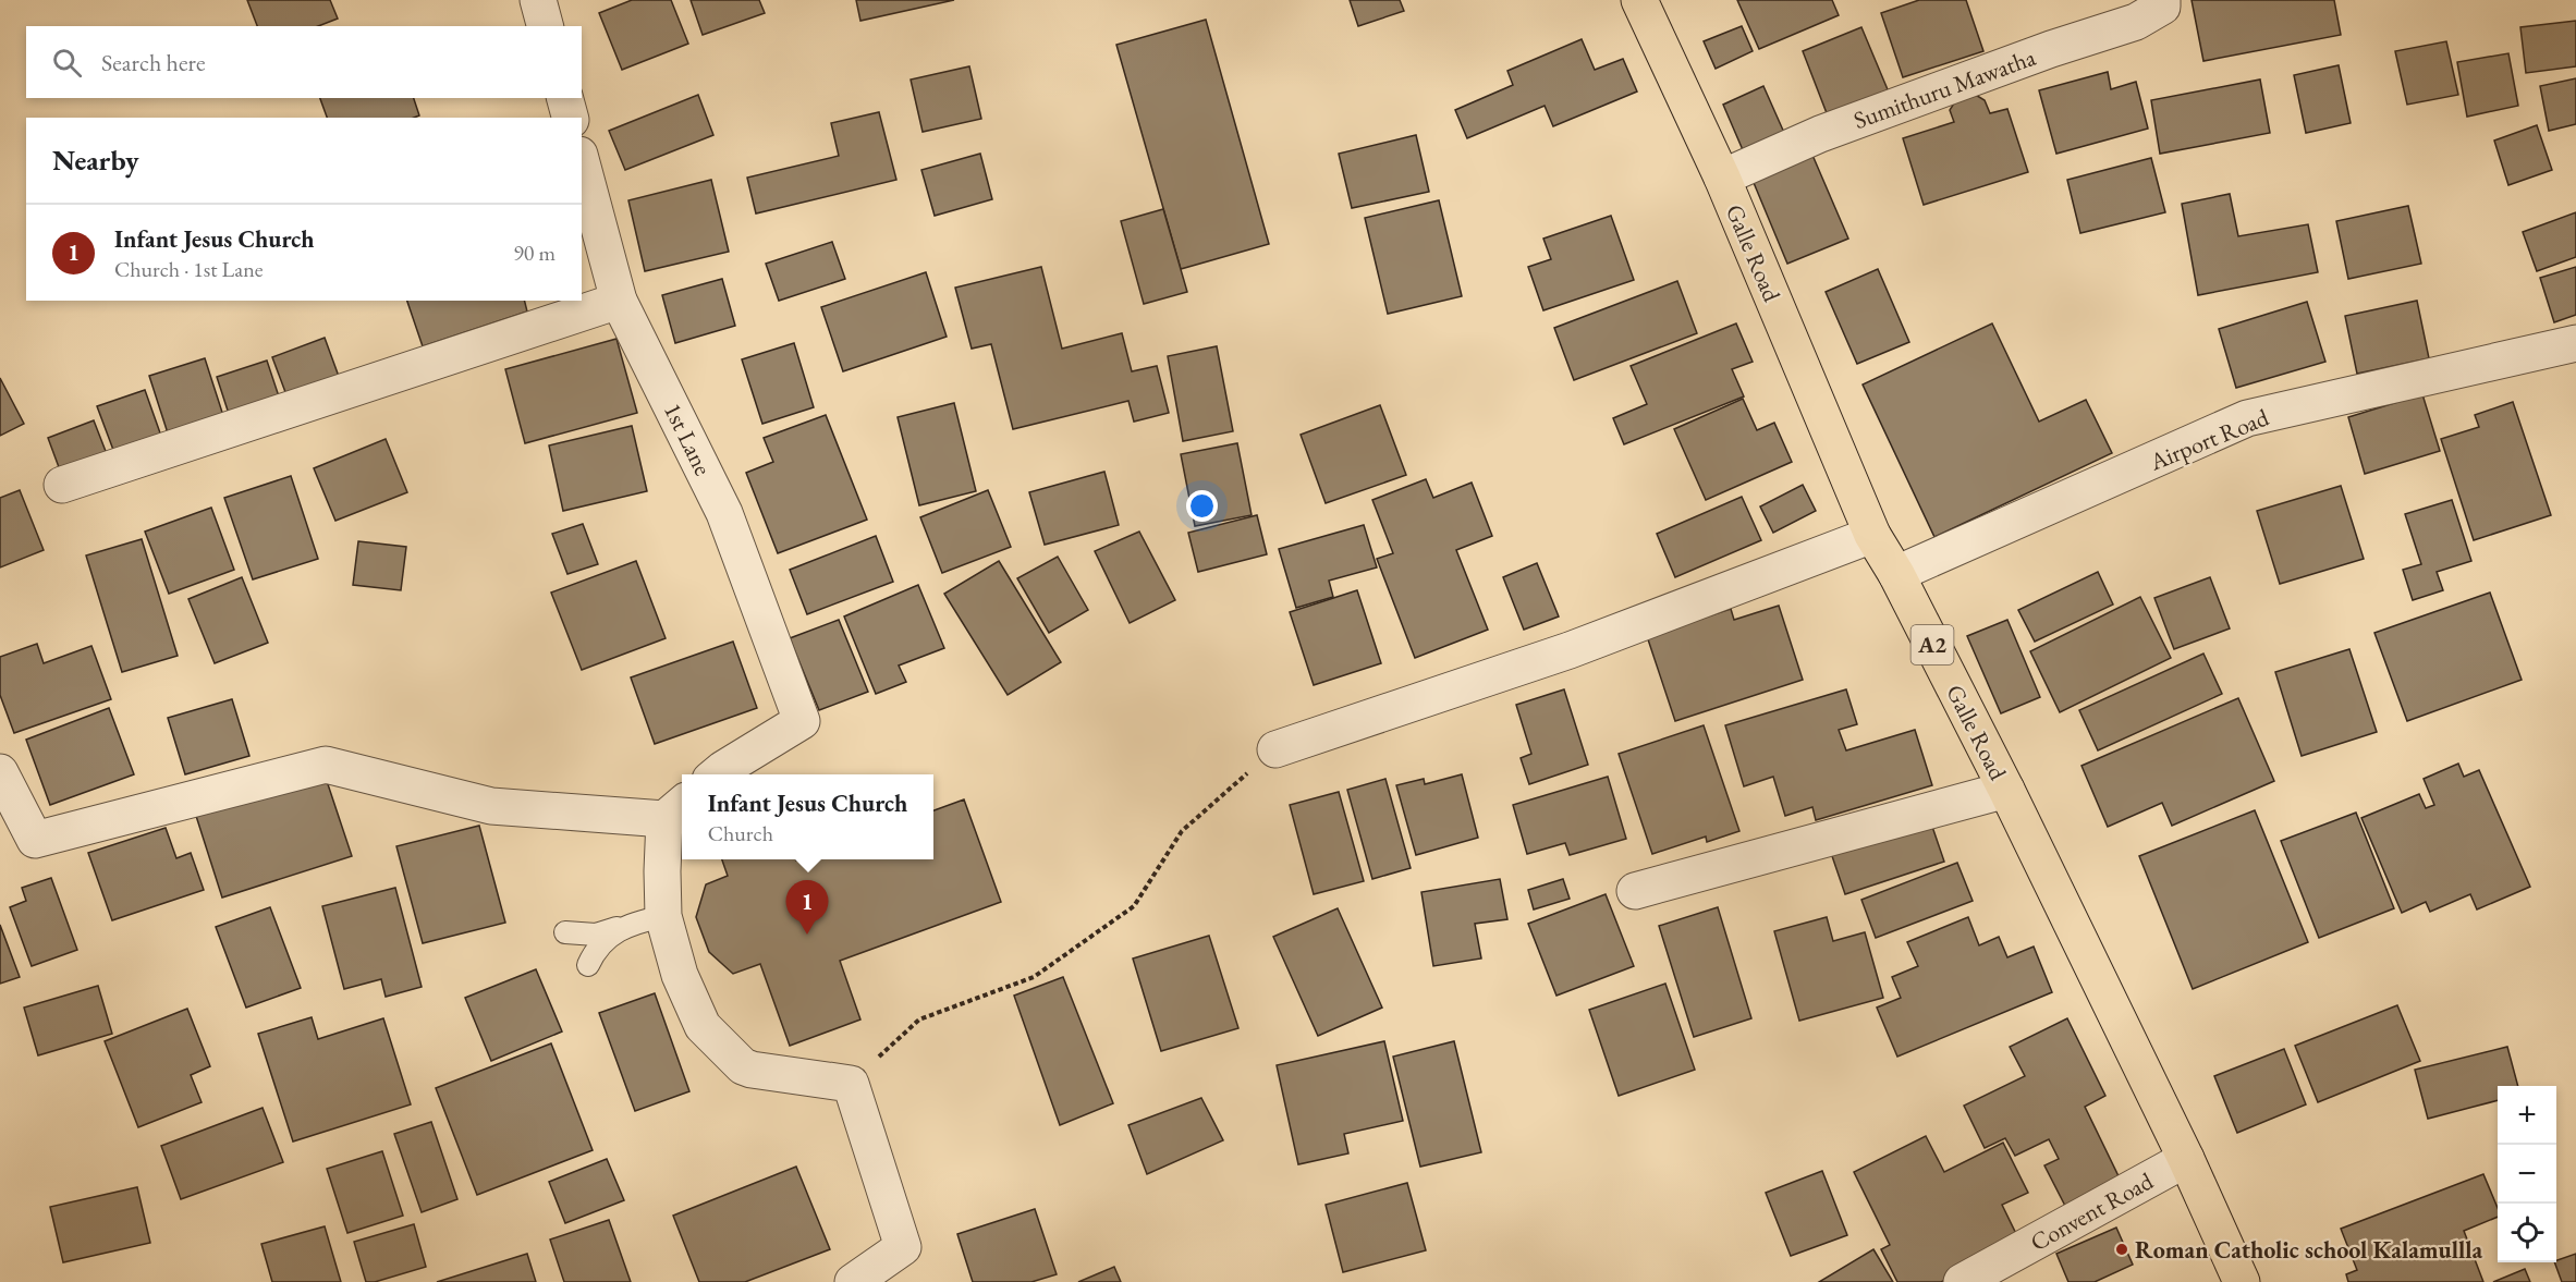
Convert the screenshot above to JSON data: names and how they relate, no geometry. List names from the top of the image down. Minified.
{"streets":{"highway":["Galle Road","A2"],"street":["Sumithuru Mawatha","1st Lane","Airport Road","Convent Road"]},"crossings":[["Sumithuru Mawatha","Galle Road"],["Galle Road","Airport Road"],["Galle Road","Convent Road"]],"places":["Roman Catholic school Kalamullla"],"page":{"search":"Search here","heading":"Nearby","list":[{"mark":"1","name":"Infant Jesus Church","note":"Church · 1st Lane","value":"90 m"}],"popup":["Infant Jesus Church","Church"],"pins":"1","map_buttons":["+","−"]}}
